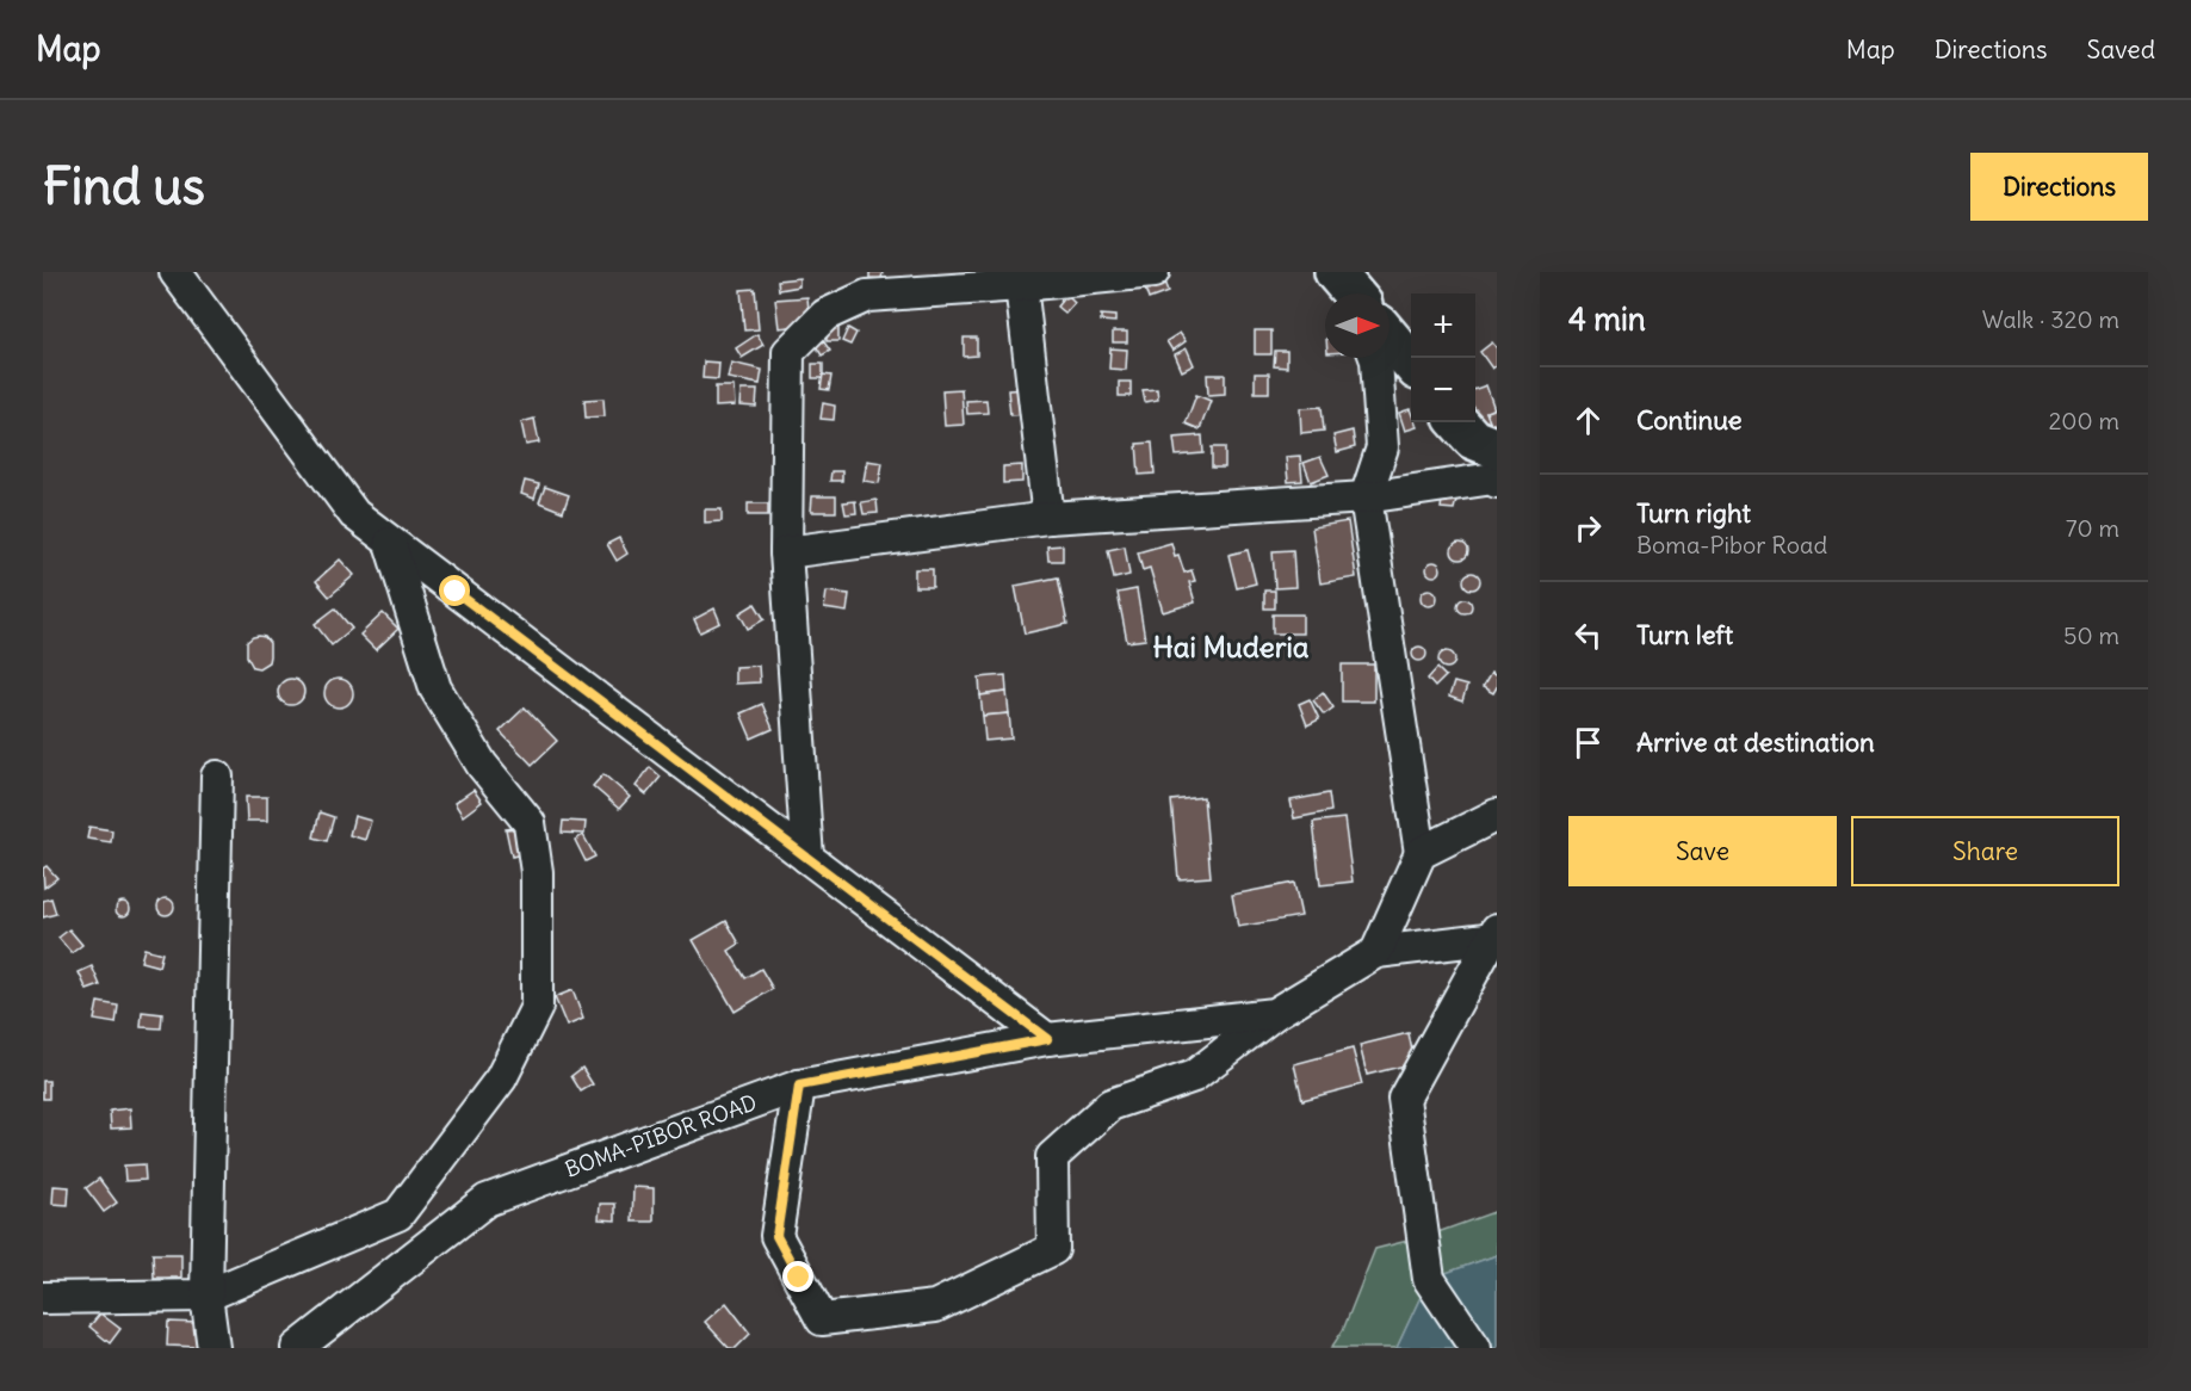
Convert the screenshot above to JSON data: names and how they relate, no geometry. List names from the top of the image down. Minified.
{"streets":{"street":["BOMA-PIBOR ROAD"]},"districts":["Hai Muderia"],"north":"right","page":{"header":"Map","nav":["Map","Directions","Saved"],"buttons":["Directions",["Save","Share"]],"title":"Find us","heading":["4 min","Walk · 320 m"],"map_buttons":["+","−"],"list":[["Continue","200 m"],["Turn right","Boma-Pibor Road","70 m"],["Turn left","50 m"],"Arrive at destination"]}}
